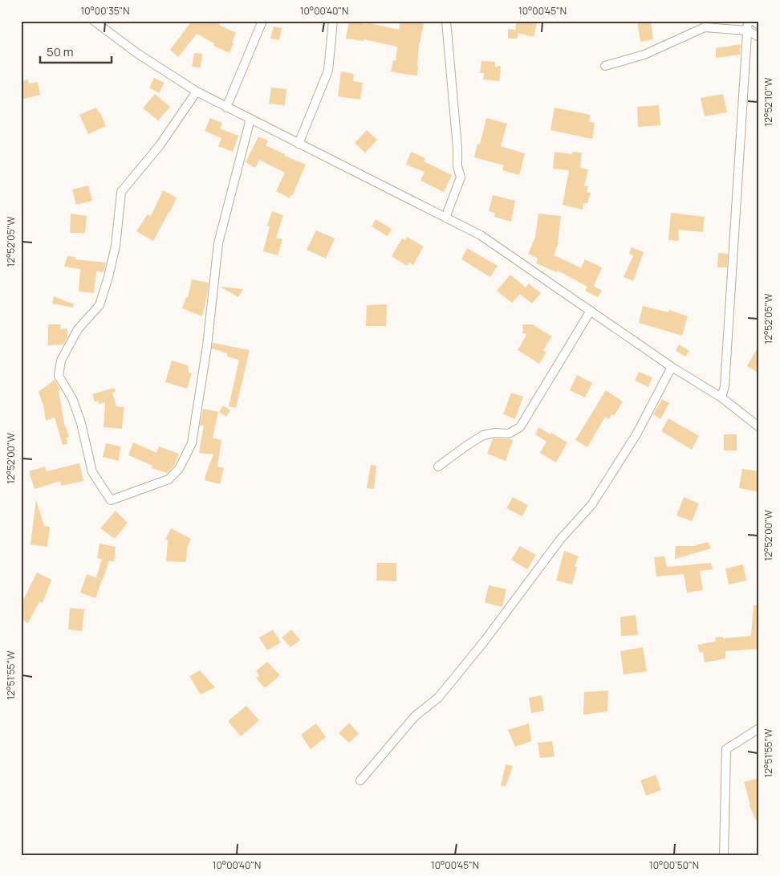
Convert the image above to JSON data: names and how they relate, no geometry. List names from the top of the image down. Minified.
{"scale_bar":"50 m","coordinates":["10°00'35\"N","10°00'40\"N","10°00'45\"N","12°52'10\"W","12°52'05\"W","12°52'00\"W","12°51'55\"W","10°00'50\"N"]}
